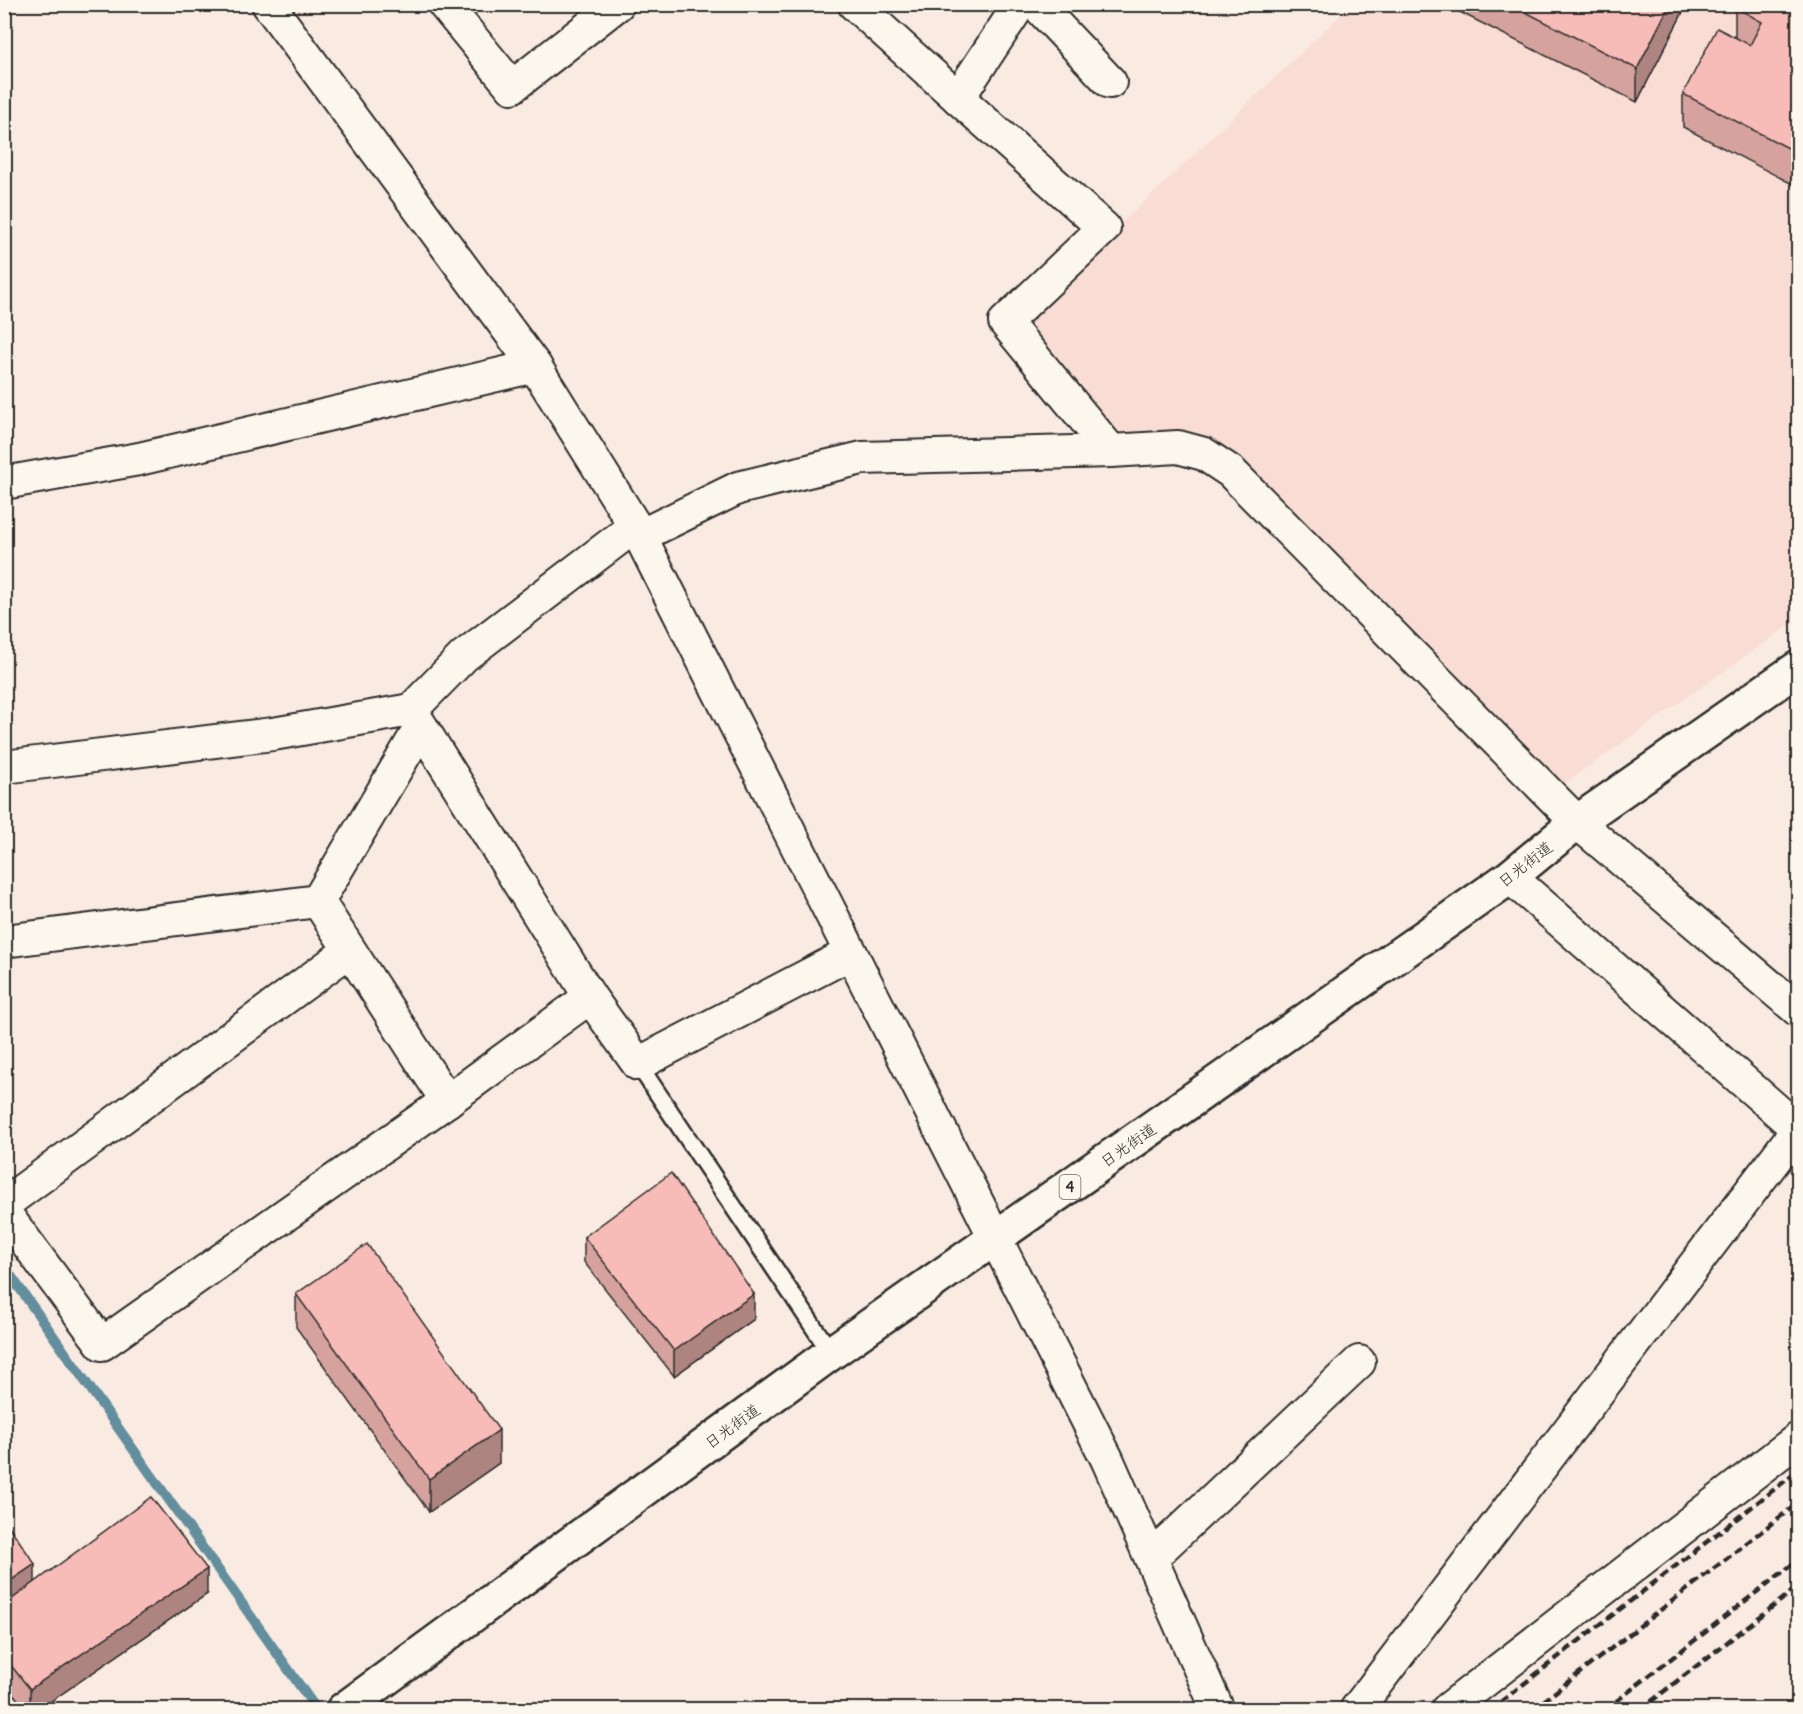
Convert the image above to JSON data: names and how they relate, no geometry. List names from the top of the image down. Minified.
{"streets":{"highway":["日光街道","4"]}}
